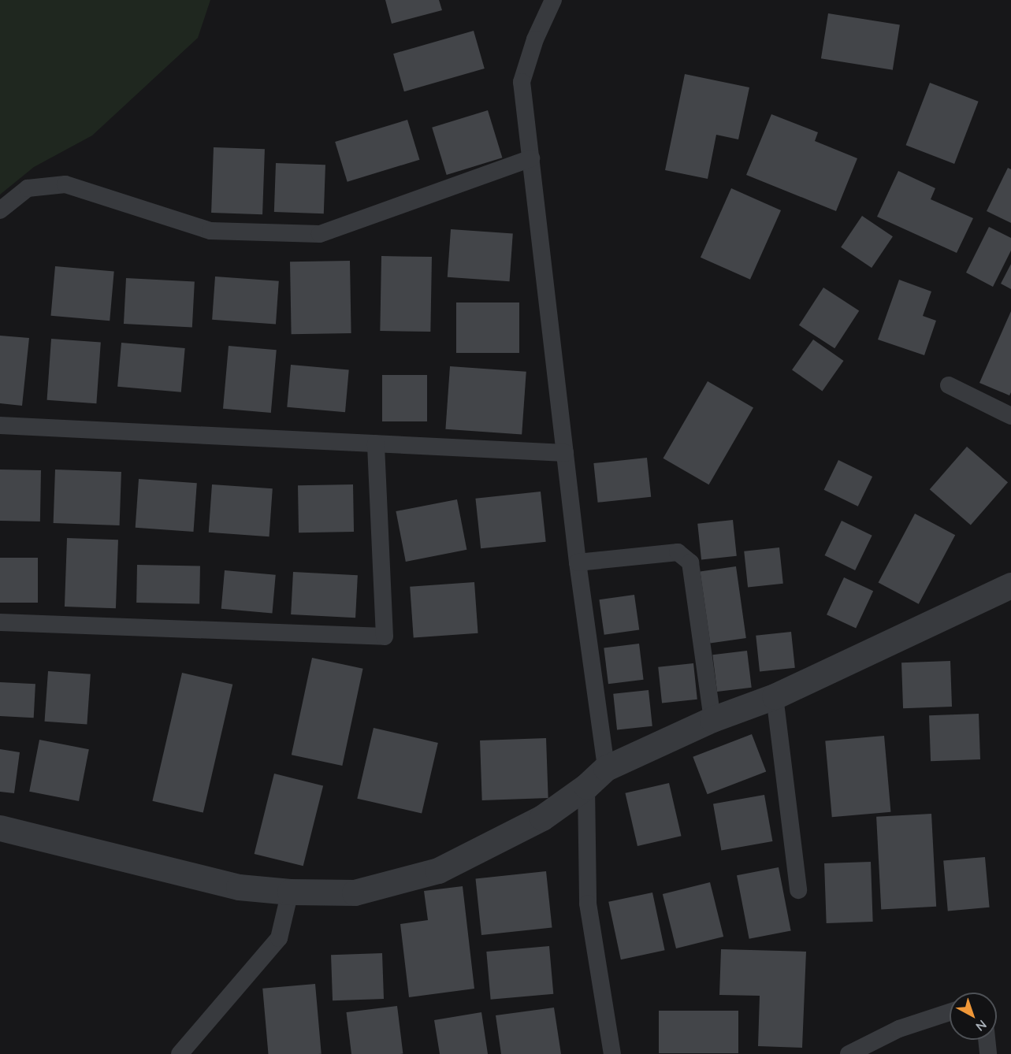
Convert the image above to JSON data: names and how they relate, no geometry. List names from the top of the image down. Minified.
{"north":"bottom right"}
